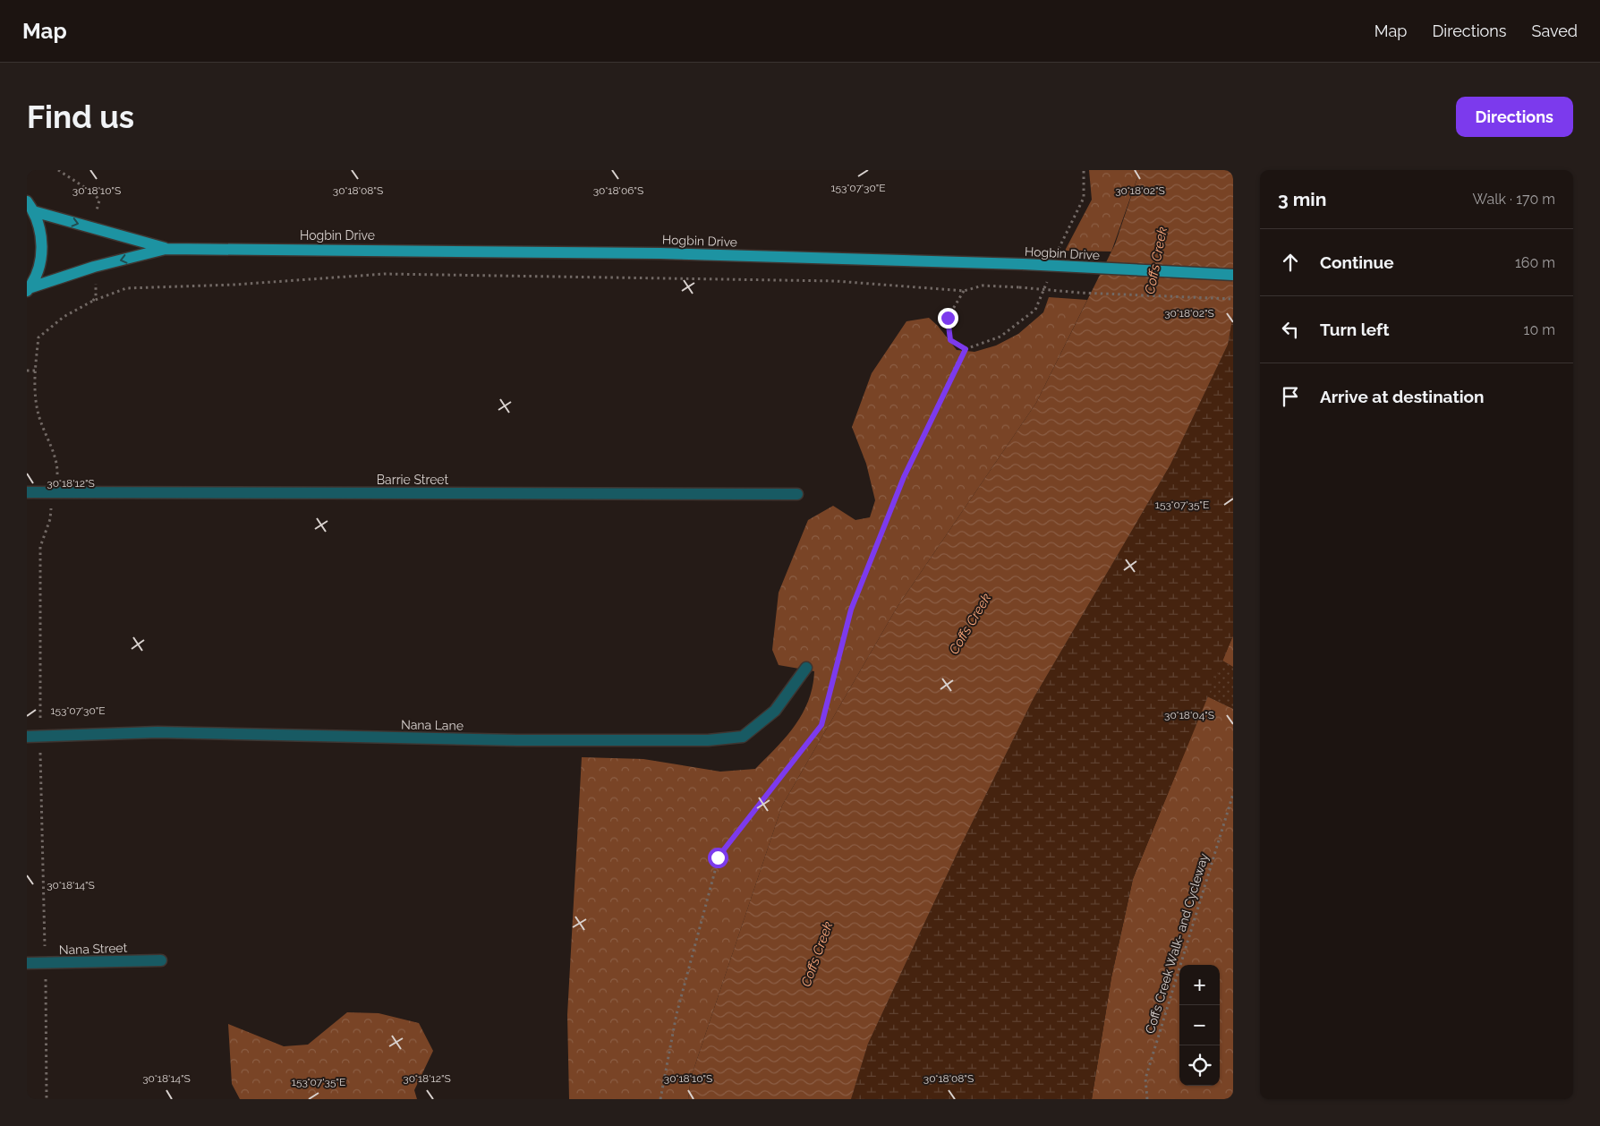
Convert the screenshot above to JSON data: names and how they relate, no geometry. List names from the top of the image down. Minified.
{"streets":{"main road":["Hogbin Drive"],"street":["Barrie Street","Nana Lane","Nana Street"],"path":["Coffs Creek Walk- and Cycleway"]},"water":["Coffs Creek"],"page":{"header":"Map","nav":["Map","Directions","Saved"],"buttons":"Directions","title":"Find us","heading":["3 min","Walk · 170 m"],"list":[["Continue","160 m"],["Turn left","10 m"],"Arrive at destination"],"map_buttons":["+","−"]},"coordinates":["153°07'30\"E","30°18'02\"S","30°18'10\"S","30°18'08\"S","30°18'06\"S","30°18'12\"S","153°07'35\"E","30°18'04\"S","30°18'14\"S"]}
